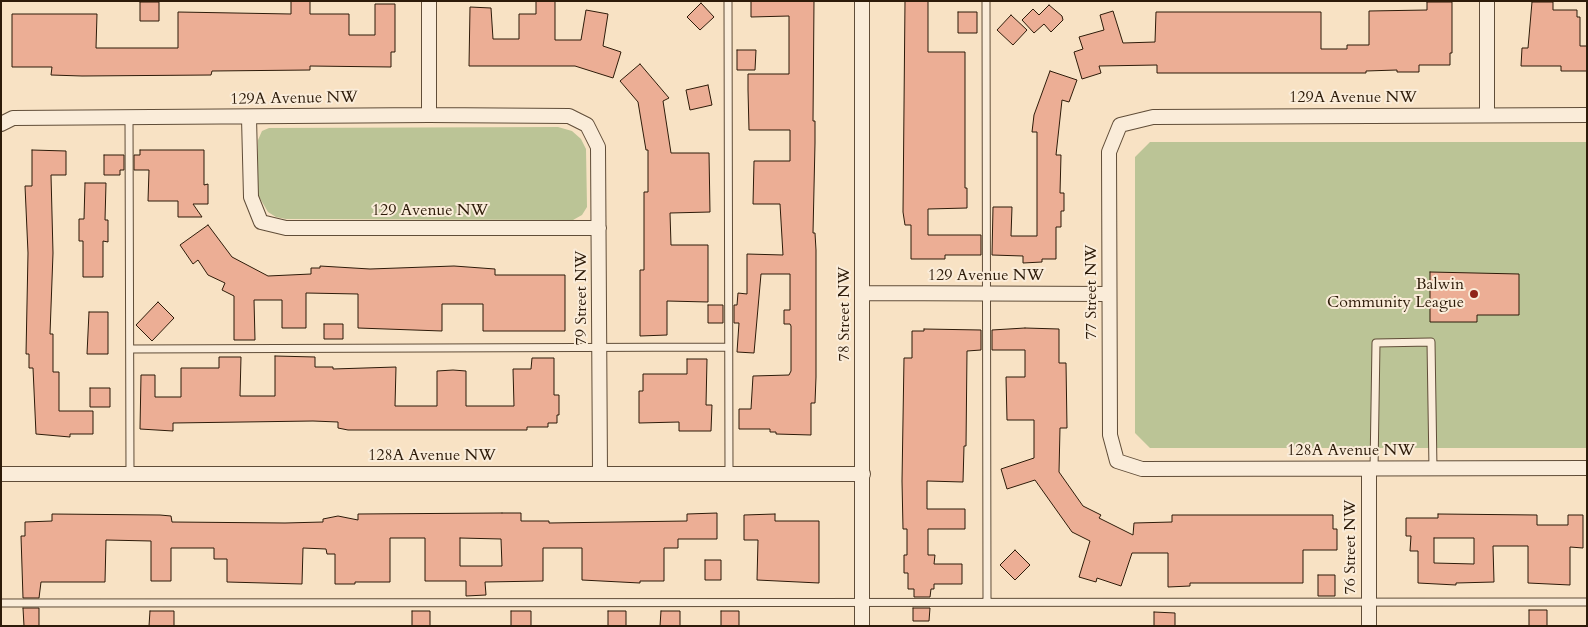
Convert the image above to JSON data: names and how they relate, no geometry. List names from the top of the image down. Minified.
{"streets":{"street":["129A Avenue NW","129 Avenue NW","77 Street NW","79 Street NW","78 Street NW","128A Avenue NW","76 Street NW"]},"crossings":[["129A Avenue NW","129 Avenue NW"],["129A Avenue NW","77 Street NW"],["129A Avenue NW","79 Street NW"],["129 Avenue NW","77 Street NW"],["129 Avenue NW","79 Street NW"],["129 Avenue NW","78 Street NW"],["77 Street NW","128A Avenue NW"],["79 Street NW","128A Avenue NW"],["78 Street NW","128A Avenue NW"],["128A Avenue NW","76 Street NW"]],"places":["Balwin Community League"]}
